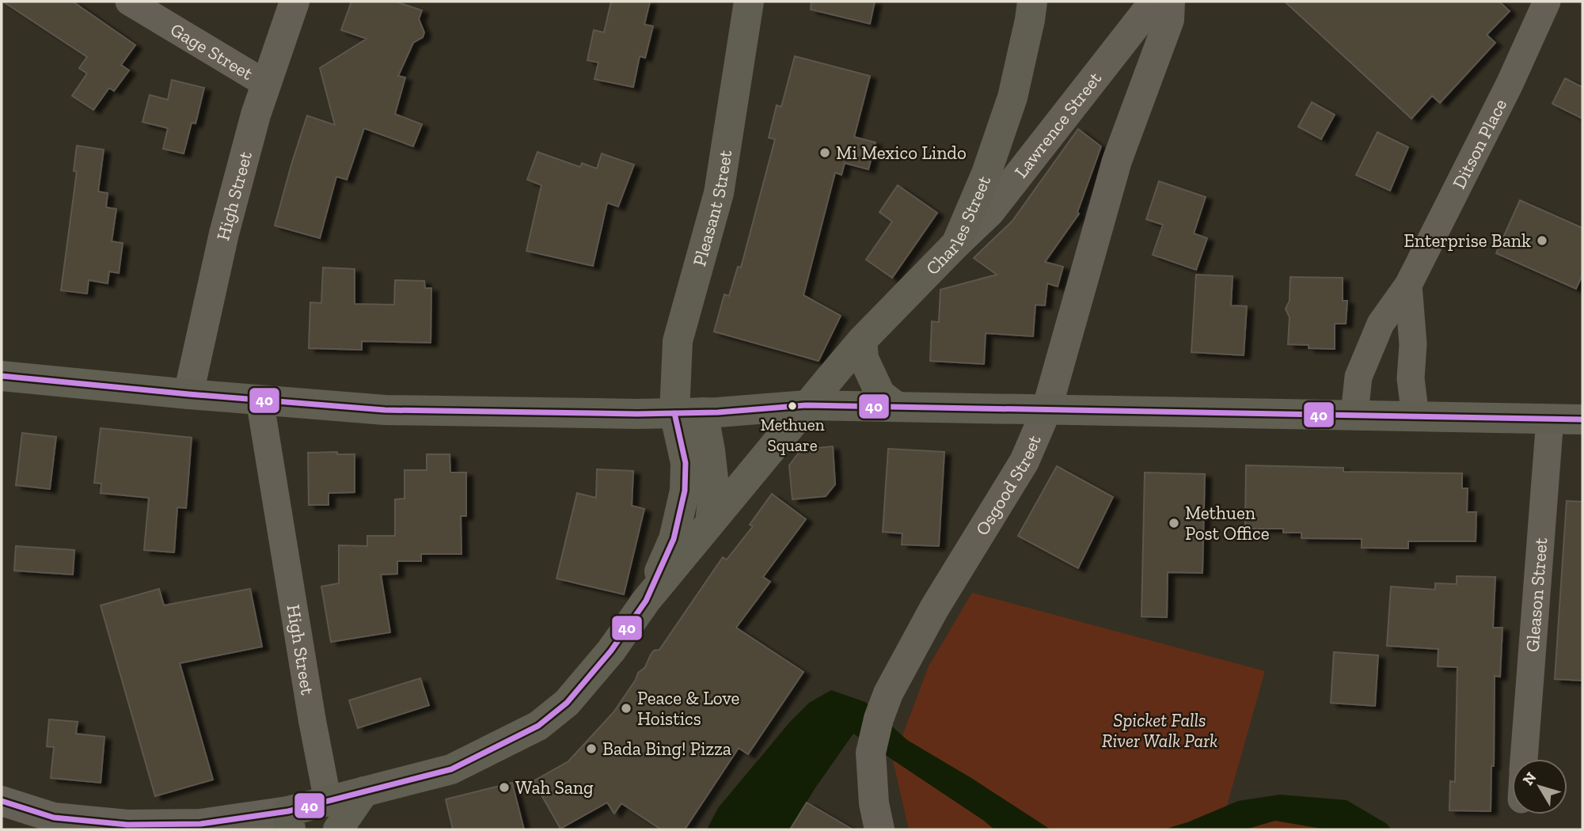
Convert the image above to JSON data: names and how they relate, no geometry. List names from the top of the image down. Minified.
{"streets":{"main road":["Lawrence Street","High Street","Pleasant Street","Charles Street","Osgood Street"],"street":["Gage Street","Ditson Place","Gleason Street"]},"crossings":[["Gage Street","High Street"],["Lawrence Street","Charles Street"]],"parks":["Spicket Falls River Walk Park"],"places":["Mi Mexico Lindo","Enterprise Bank","Methuen Square","Methuen Post Office","Peace & Love Hoistics","Bada Bing! Pizza","Wah Sang"],"lines":["transit line 40"],"north":"top left"}
